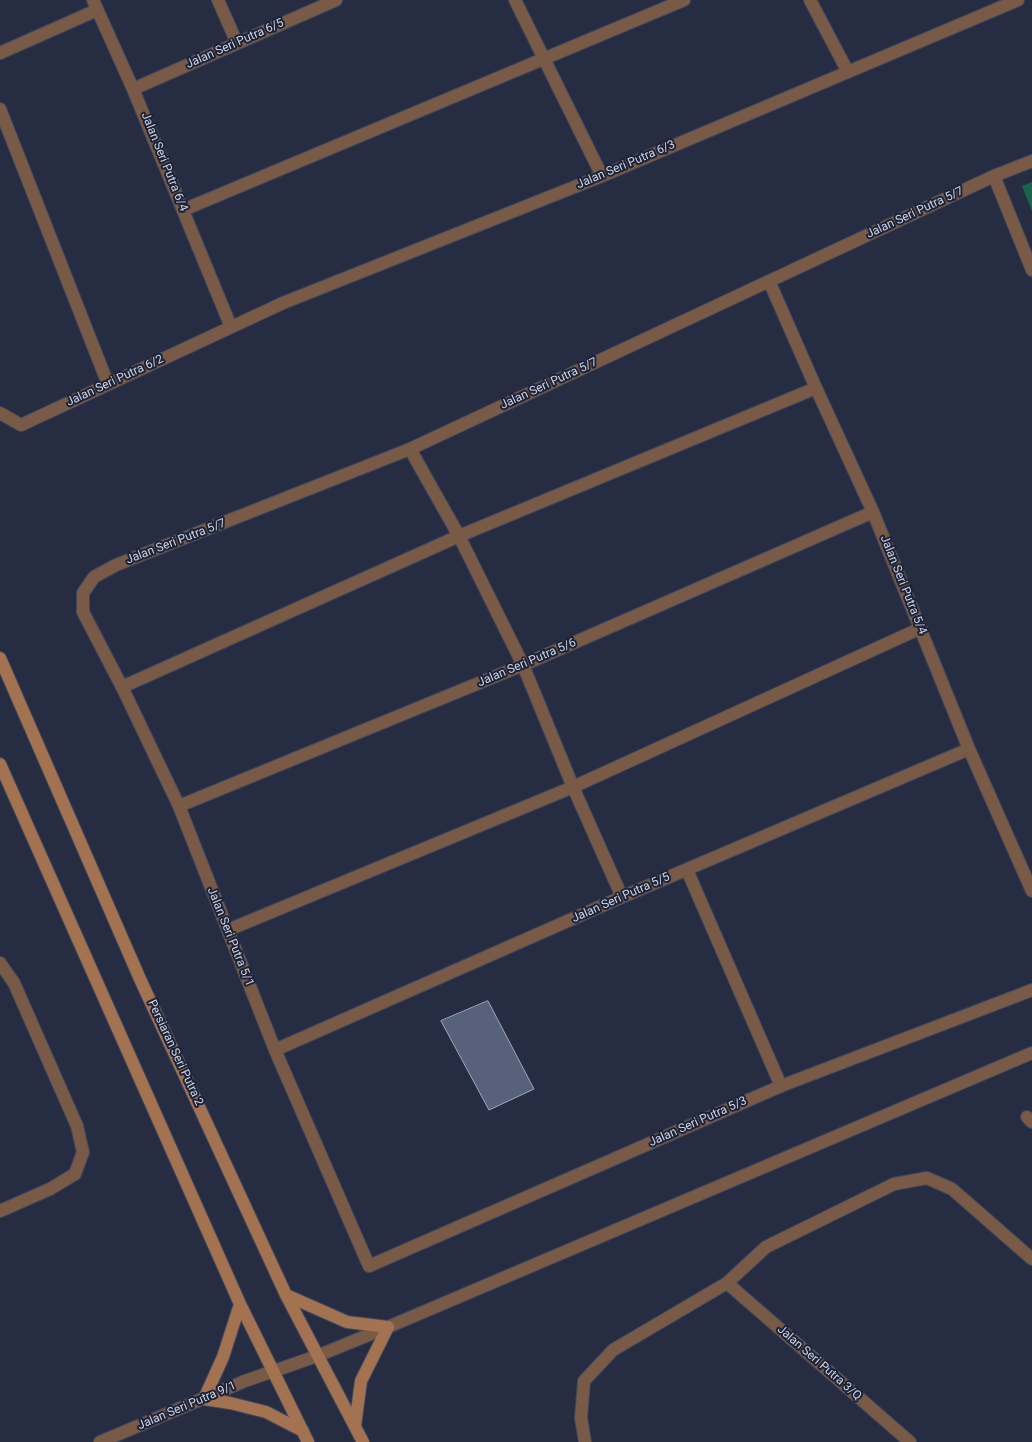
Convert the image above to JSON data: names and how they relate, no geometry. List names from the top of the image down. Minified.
{"streets":{"street":["Jalan Seri Putra 6/5","Jalan Seri Putra 6/4","Jalan Seri Putra 6/3","Jalan Seri Putra 5/7","Jalan Seri Putra 6/2","Jalan Seri Putra 5/4","Jalan Seri Putra 5/6","Jalan Seri Putra 5/5","Jalan Seri Putra 5/1","Persiaran Seri Putra 2","Jalan Seri Putra 5/3","Jalan Seri Putra 3/Q","Jalan Seri Putra 9/1"]},"crossings":[["Jalan Seri Putra 6/5","Jalan Seri Putra 6/4"],["Jalan Seri Putra 6/4","Jalan Seri Putra 6/3"],["Jalan Seri Putra 6/4","Jalan Seri Putra 6/2"],["Jalan Seri Putra 6/3","Jalan Seri Putra 6/2"],["Jalan Seri Putra 5/7","Jalan Seri Putra 5/4"],["Jalan Seri Putra 5/7","Jalan Seri Putra 5/1"],["Jalan Seri Putra 5/4","Jalan Seri Putra 5/6"],["Jalan Seri Putra 5/4","Jalan Seri Putra 5/5"],["Jalan Seri Putra 5/6","Jalan Seri Putra 5/1"],["Jalan Seri Putra 5/5","Jalan Seri Putra 5/1"],["Jalan Seri Putra 5/1","Jalan Seri Putra 5/3"],["Persiaran Seri Putra 2","Jalan Seri Putra 9/1"]]}
